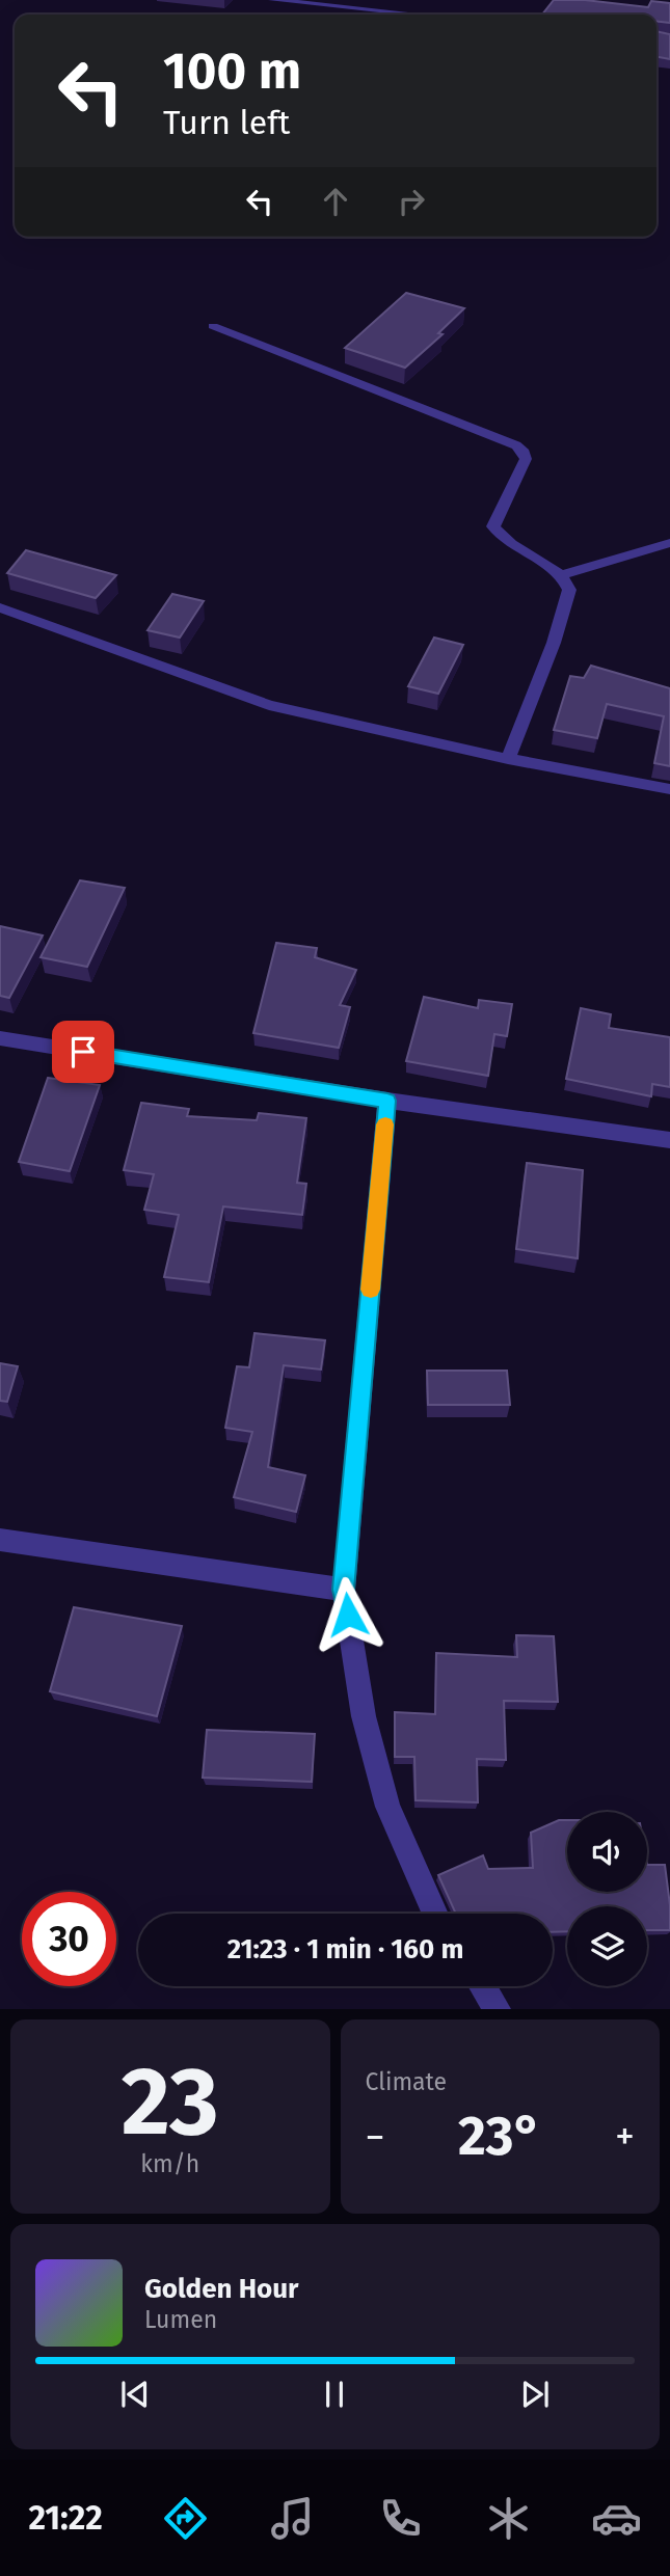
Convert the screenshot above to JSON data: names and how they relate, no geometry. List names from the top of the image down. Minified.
{"page":{"turn":["100 m","Turn left"],"limit":"30","trip":"21:23 · 1 min · 160 m","tile":[["23","km/h"],"Climate"],"heat":["−","23°","+"],"song":["Golden Hour","Lumen"],"tabs":"21:22"}}
